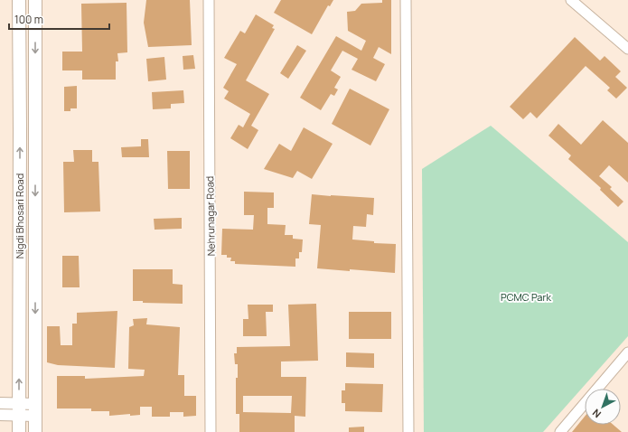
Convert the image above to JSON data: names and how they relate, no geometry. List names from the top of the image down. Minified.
{"streets":{"main road":["Nigdi Bhosari Road"],"street":["Nehrunagar Road"]},"parks":["PCMC Park"],"scale_bar":"100 m","north":"bottom left"}
